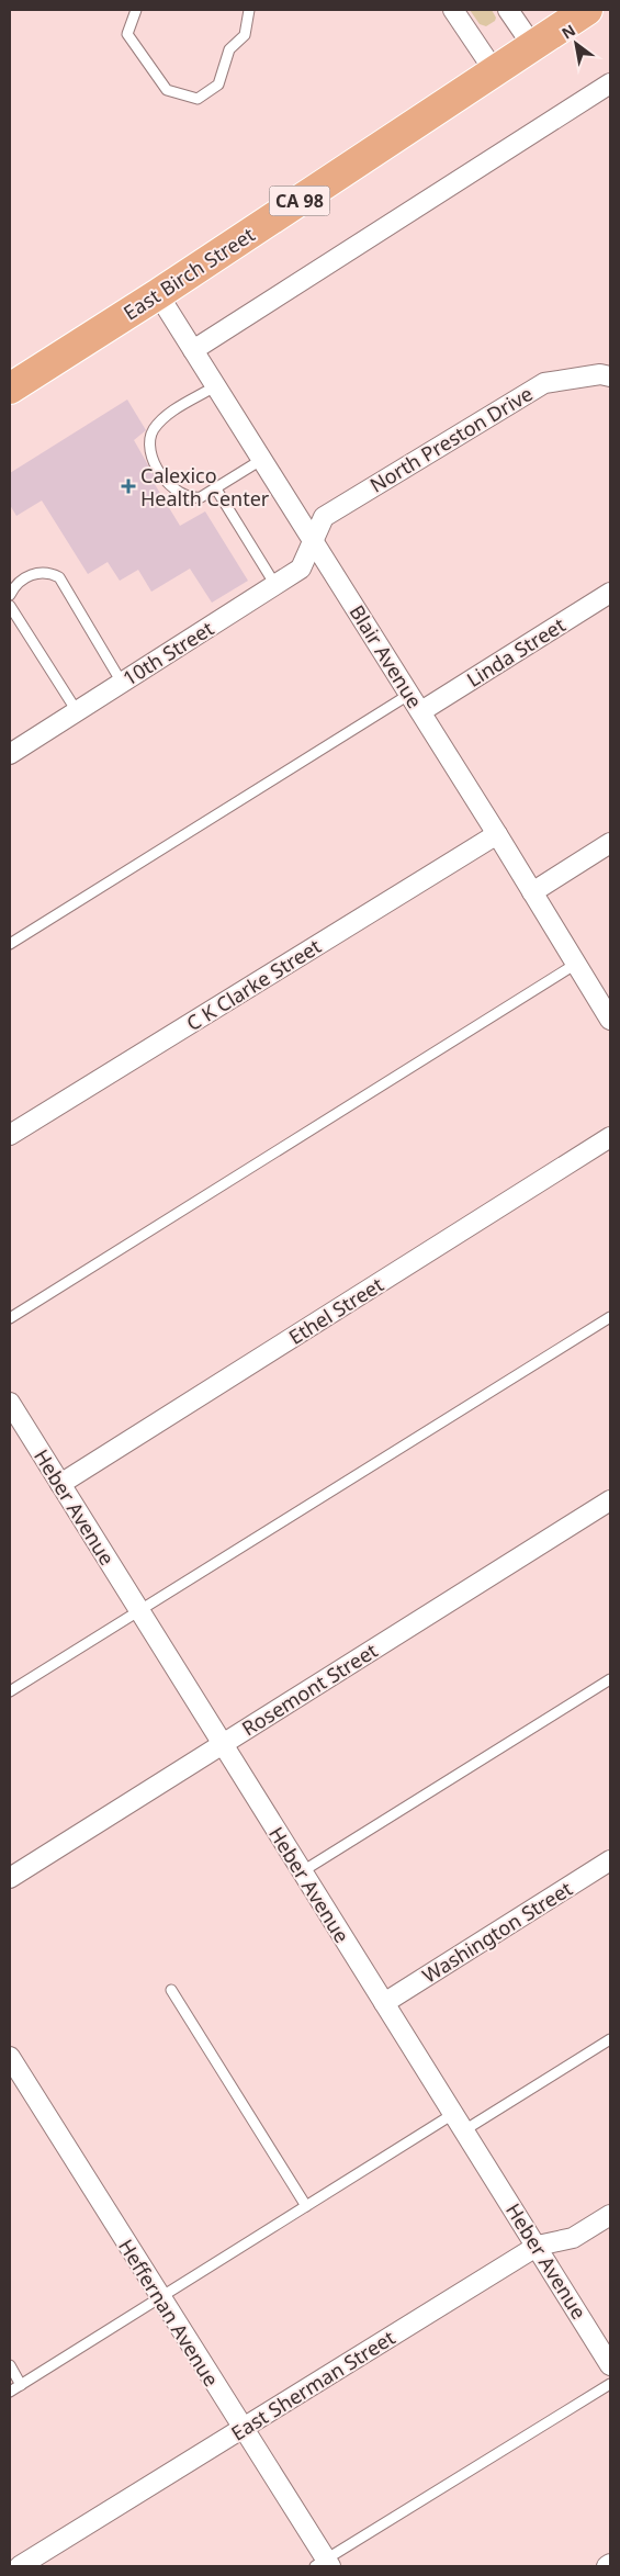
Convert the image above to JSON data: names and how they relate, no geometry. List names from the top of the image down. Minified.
{"streets":{"main road":["CA 98","East Birch Street"],"street":["North Preston Drive","Linda Street","10th Street","Blair Avenue","C K Clarke Street","Ethel Street","Heber Avenue","Rosemont Street","Washington Street","Heffernan Avenue","East Sherman Street"]},"crossings":[["East Birch Street","Blair Avenue"],["North Preston Drive","10th Street"],["North Preston Drive","Blair Avenue"],["Linda Street","Blair Avenue"],["10th Street","Blair Avenue"],["Blair Avenue","C K Clarke Street"],["Ethel Street","Heber Avenue"],["Heber Avenue","Rosemont Street"],["Heber Avenue","Washington Street"],["Heber Avenue","East Sherman Street"],["Heffernan Avenue","East Sherman Street"]],"places":{"health":["Calexico Health Center"]},"north":"top left"}
